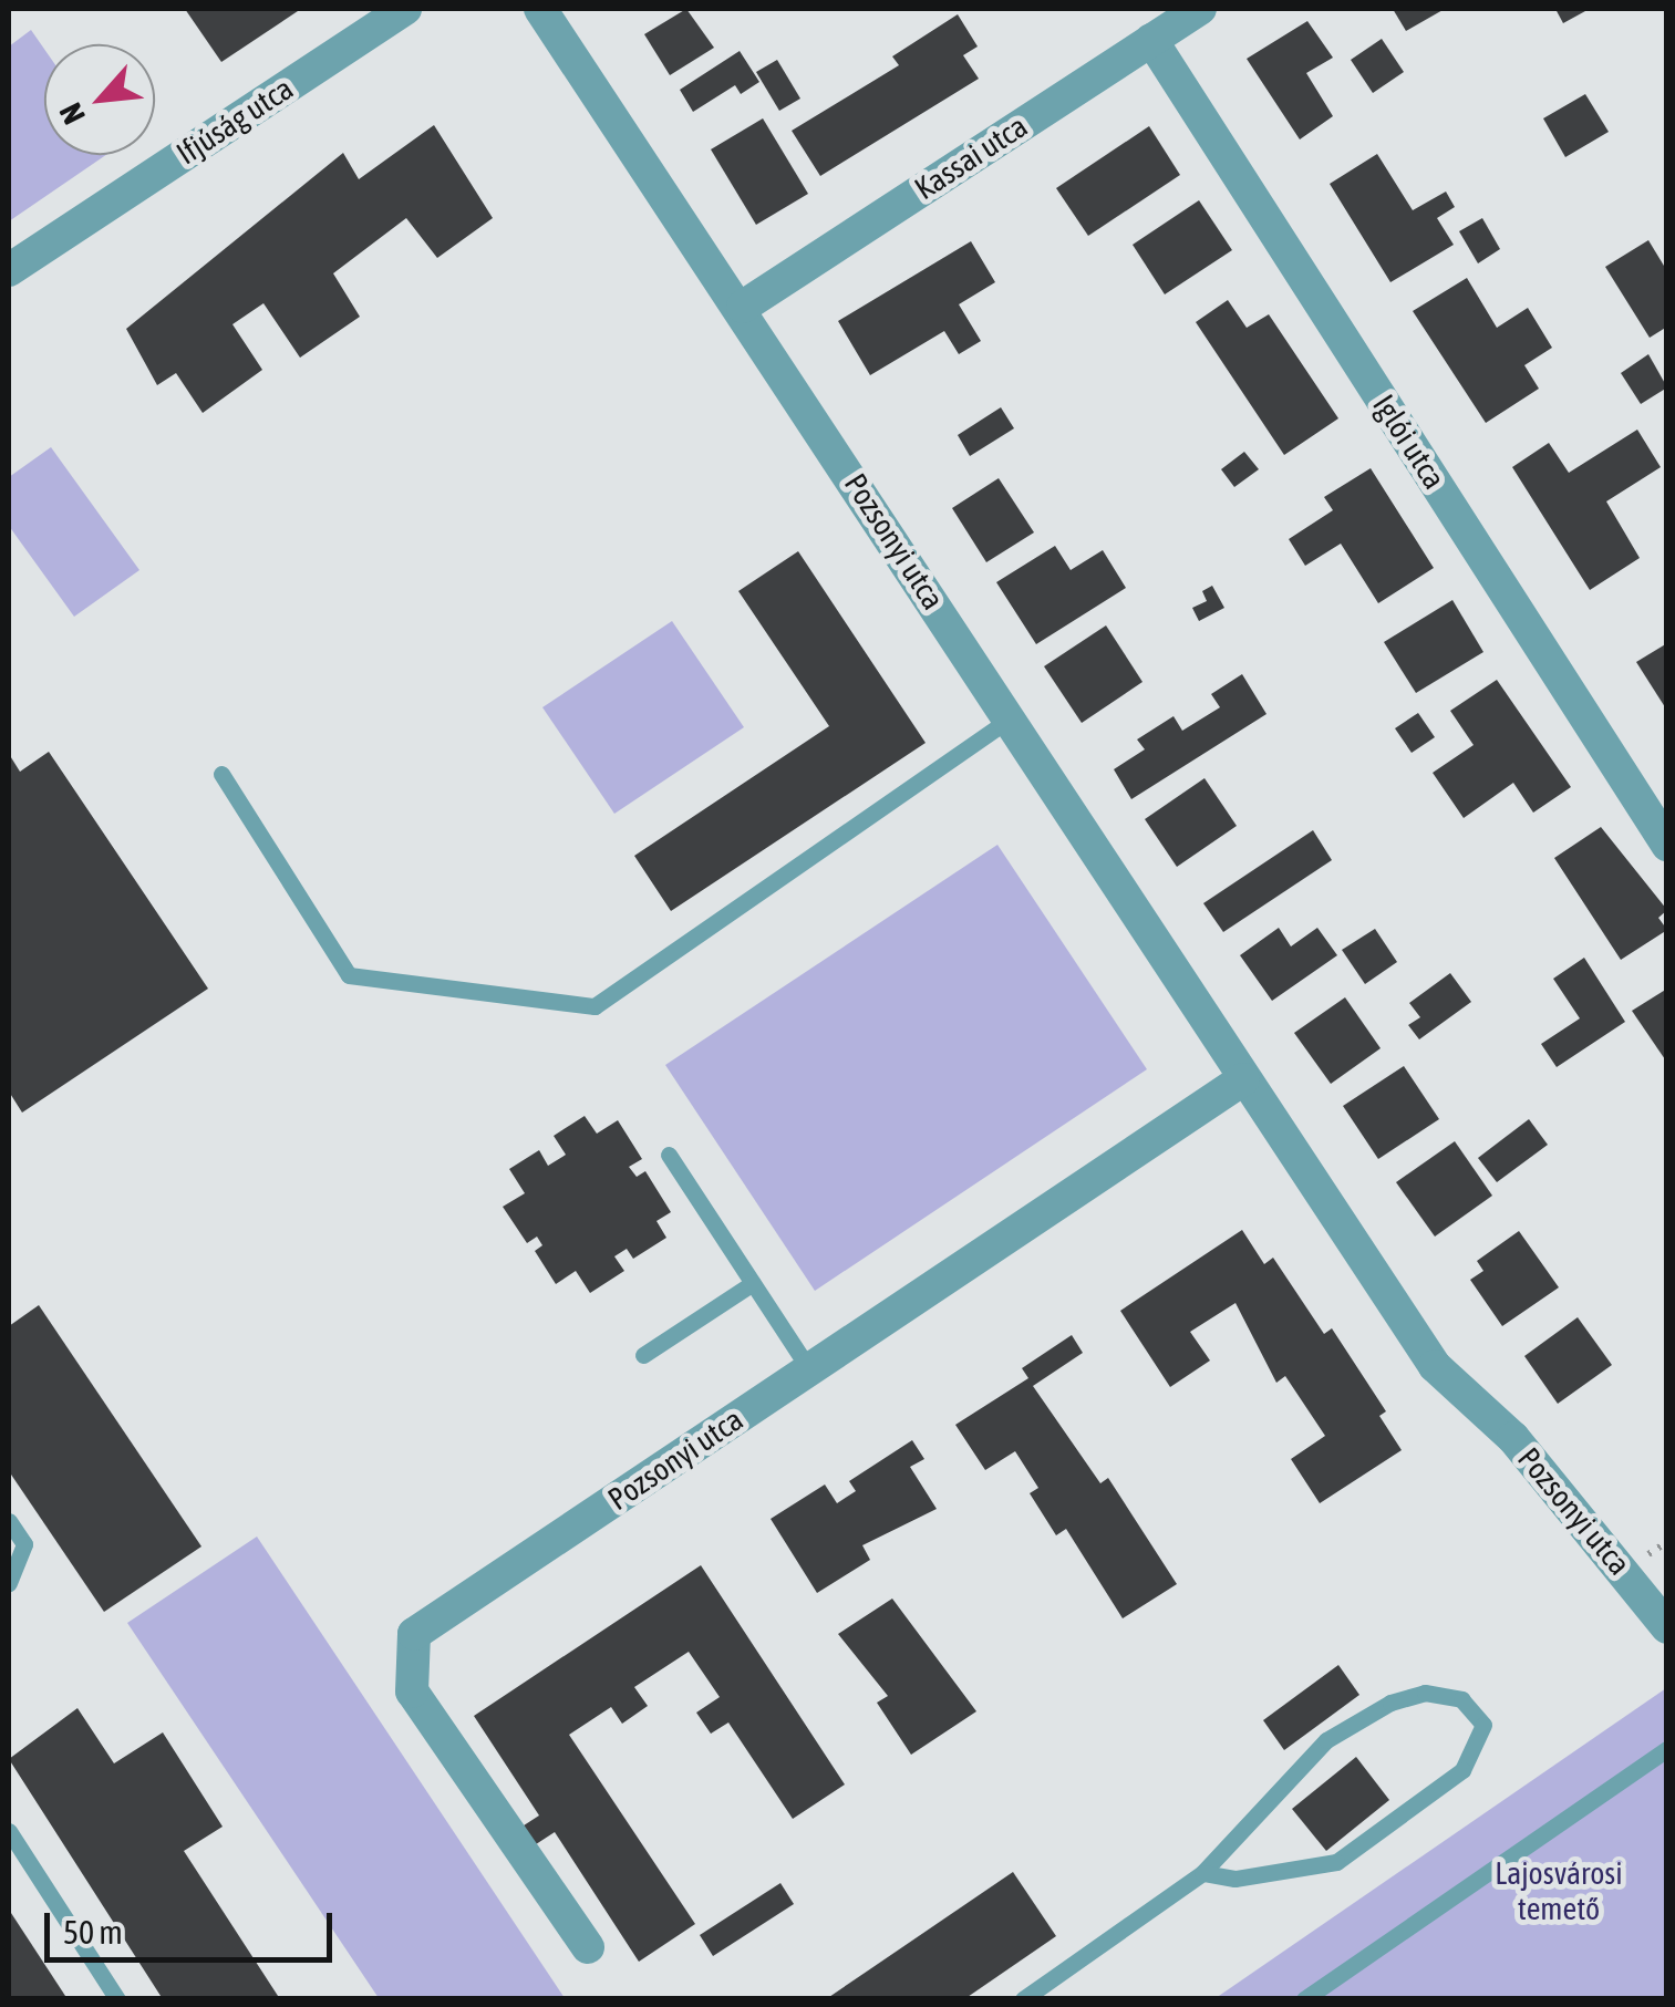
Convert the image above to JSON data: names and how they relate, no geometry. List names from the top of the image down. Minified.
{"streets":{"street":["Ifjúság utca","Kassai utca","Iglói utca","Pozsonyi utca"]},"crossings":[["Kassai utca","Iglói utca"],["Kassai utca","Pozsonyi utca"]],"parks":["Lajosvárosi temető"],"scale_bar":"50 m","north":"bottom left"}
